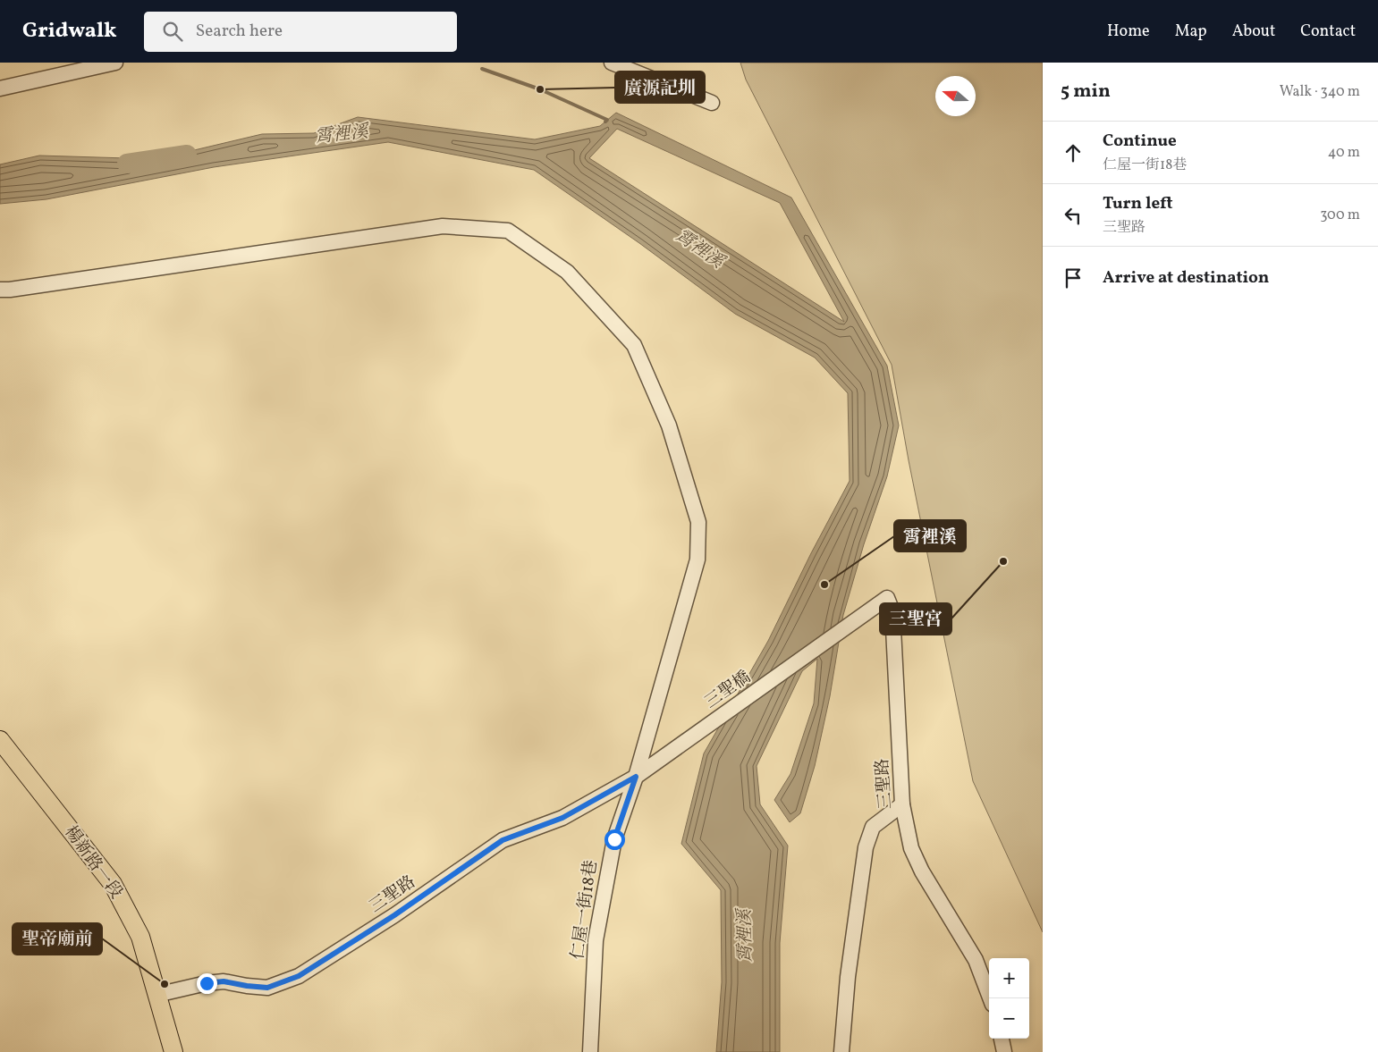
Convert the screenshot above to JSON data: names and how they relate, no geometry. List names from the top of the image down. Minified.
{"streets":{"main road":["楊新路一段"],"street":["三聖橋","三聖路","仁屋一街18巷"]},"crossings":[["三聖橋","三聖路"],["三聖橋","仁屋一街18巷"],["三聖路","楊新路一段"],["三聖路","仁屋一街18巷"]],"water":["霄裡溪"],"places":["廣源記圳","三聖宮","霄裡溪","聖帝廟前"],"north":"left","page":{"header":"Gridwalk","search":"Search here","nav":["Home","Map","About","Contact"],"heading":["5 min","Walk · 340 m"],"list":[["Continue","仁屋一街18巷","40 m"],["Turn left","三聖路","300 m"],"Arrive at destination"],"map_buttons":["+","−"]}}
